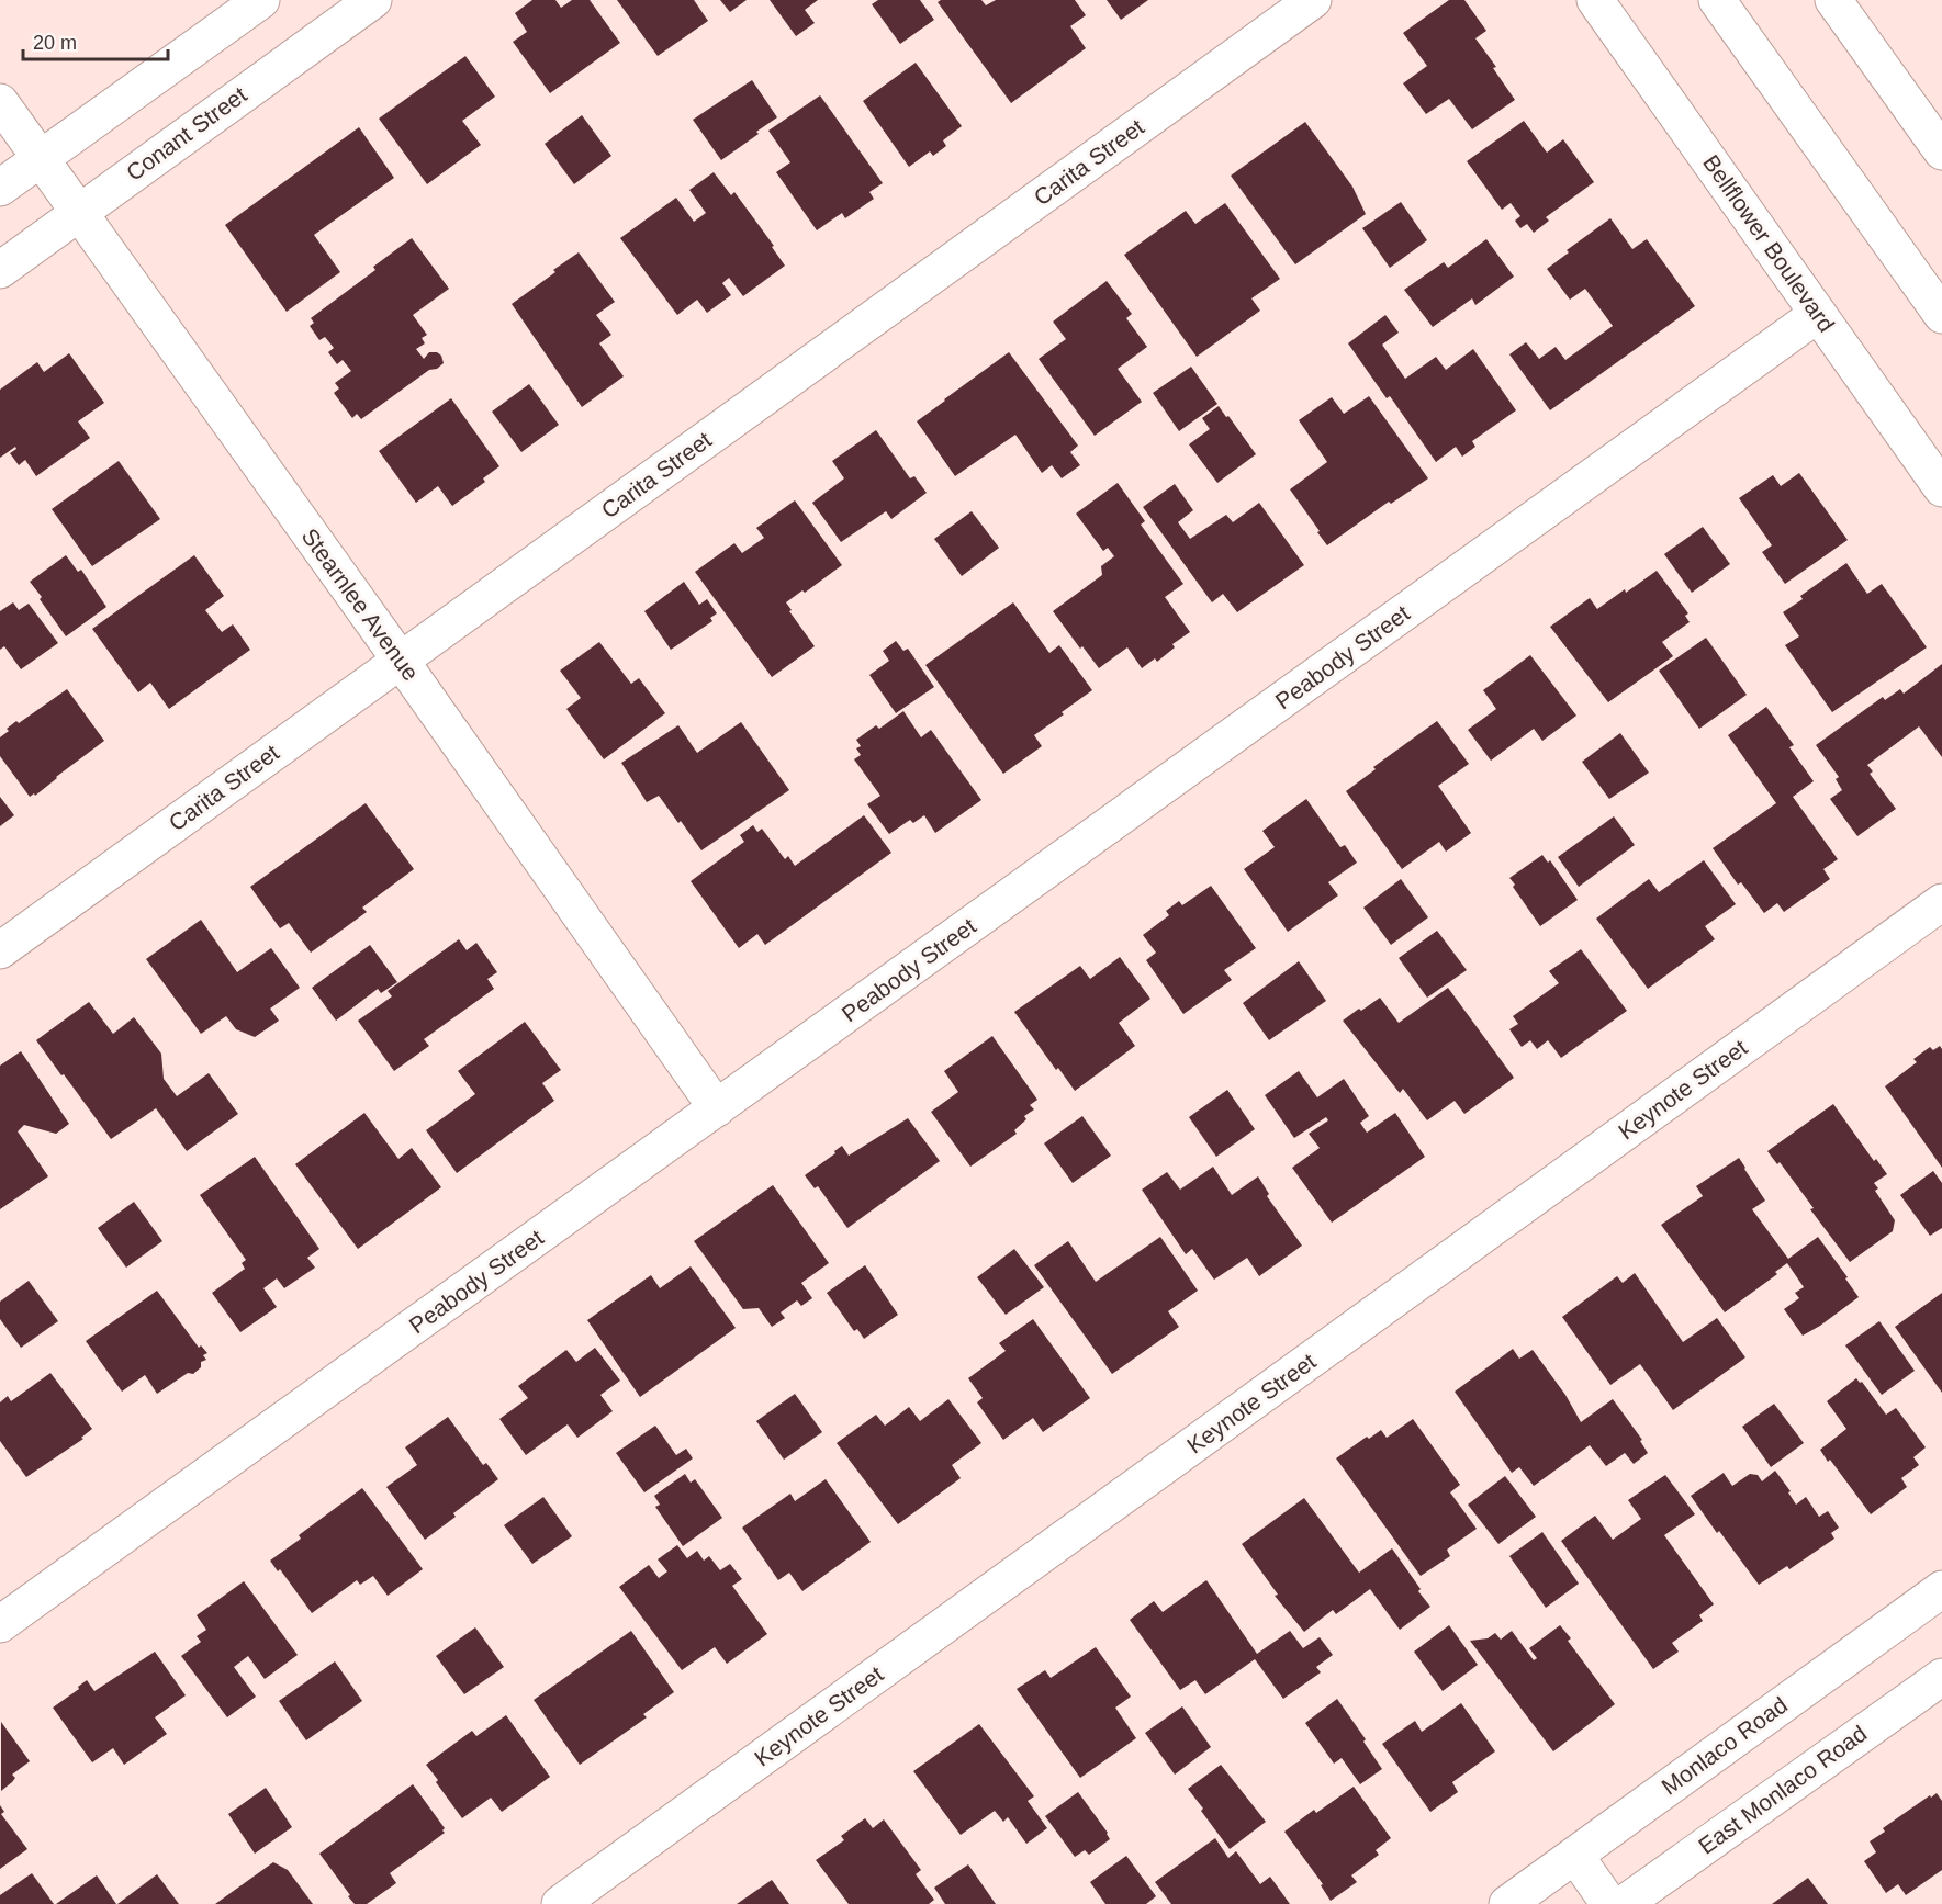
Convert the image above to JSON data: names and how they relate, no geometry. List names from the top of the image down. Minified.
{"streets":{"street":["Conant Street","Carita Street","Bellflower Boulevard","Stearnlee Avenue","Peabody Street","Keynote Street","Monlaco Road","East Monlaco Road"]},"crossings":[["Conant Street","Stearnlee Avenue"],["Carita Street","Stearnlee Avenue"],["Bellflower Boulevard","Peabody Street"],["Stearnlee Avenue","Peabody Street"]],"scale_bar":"20 m"}
